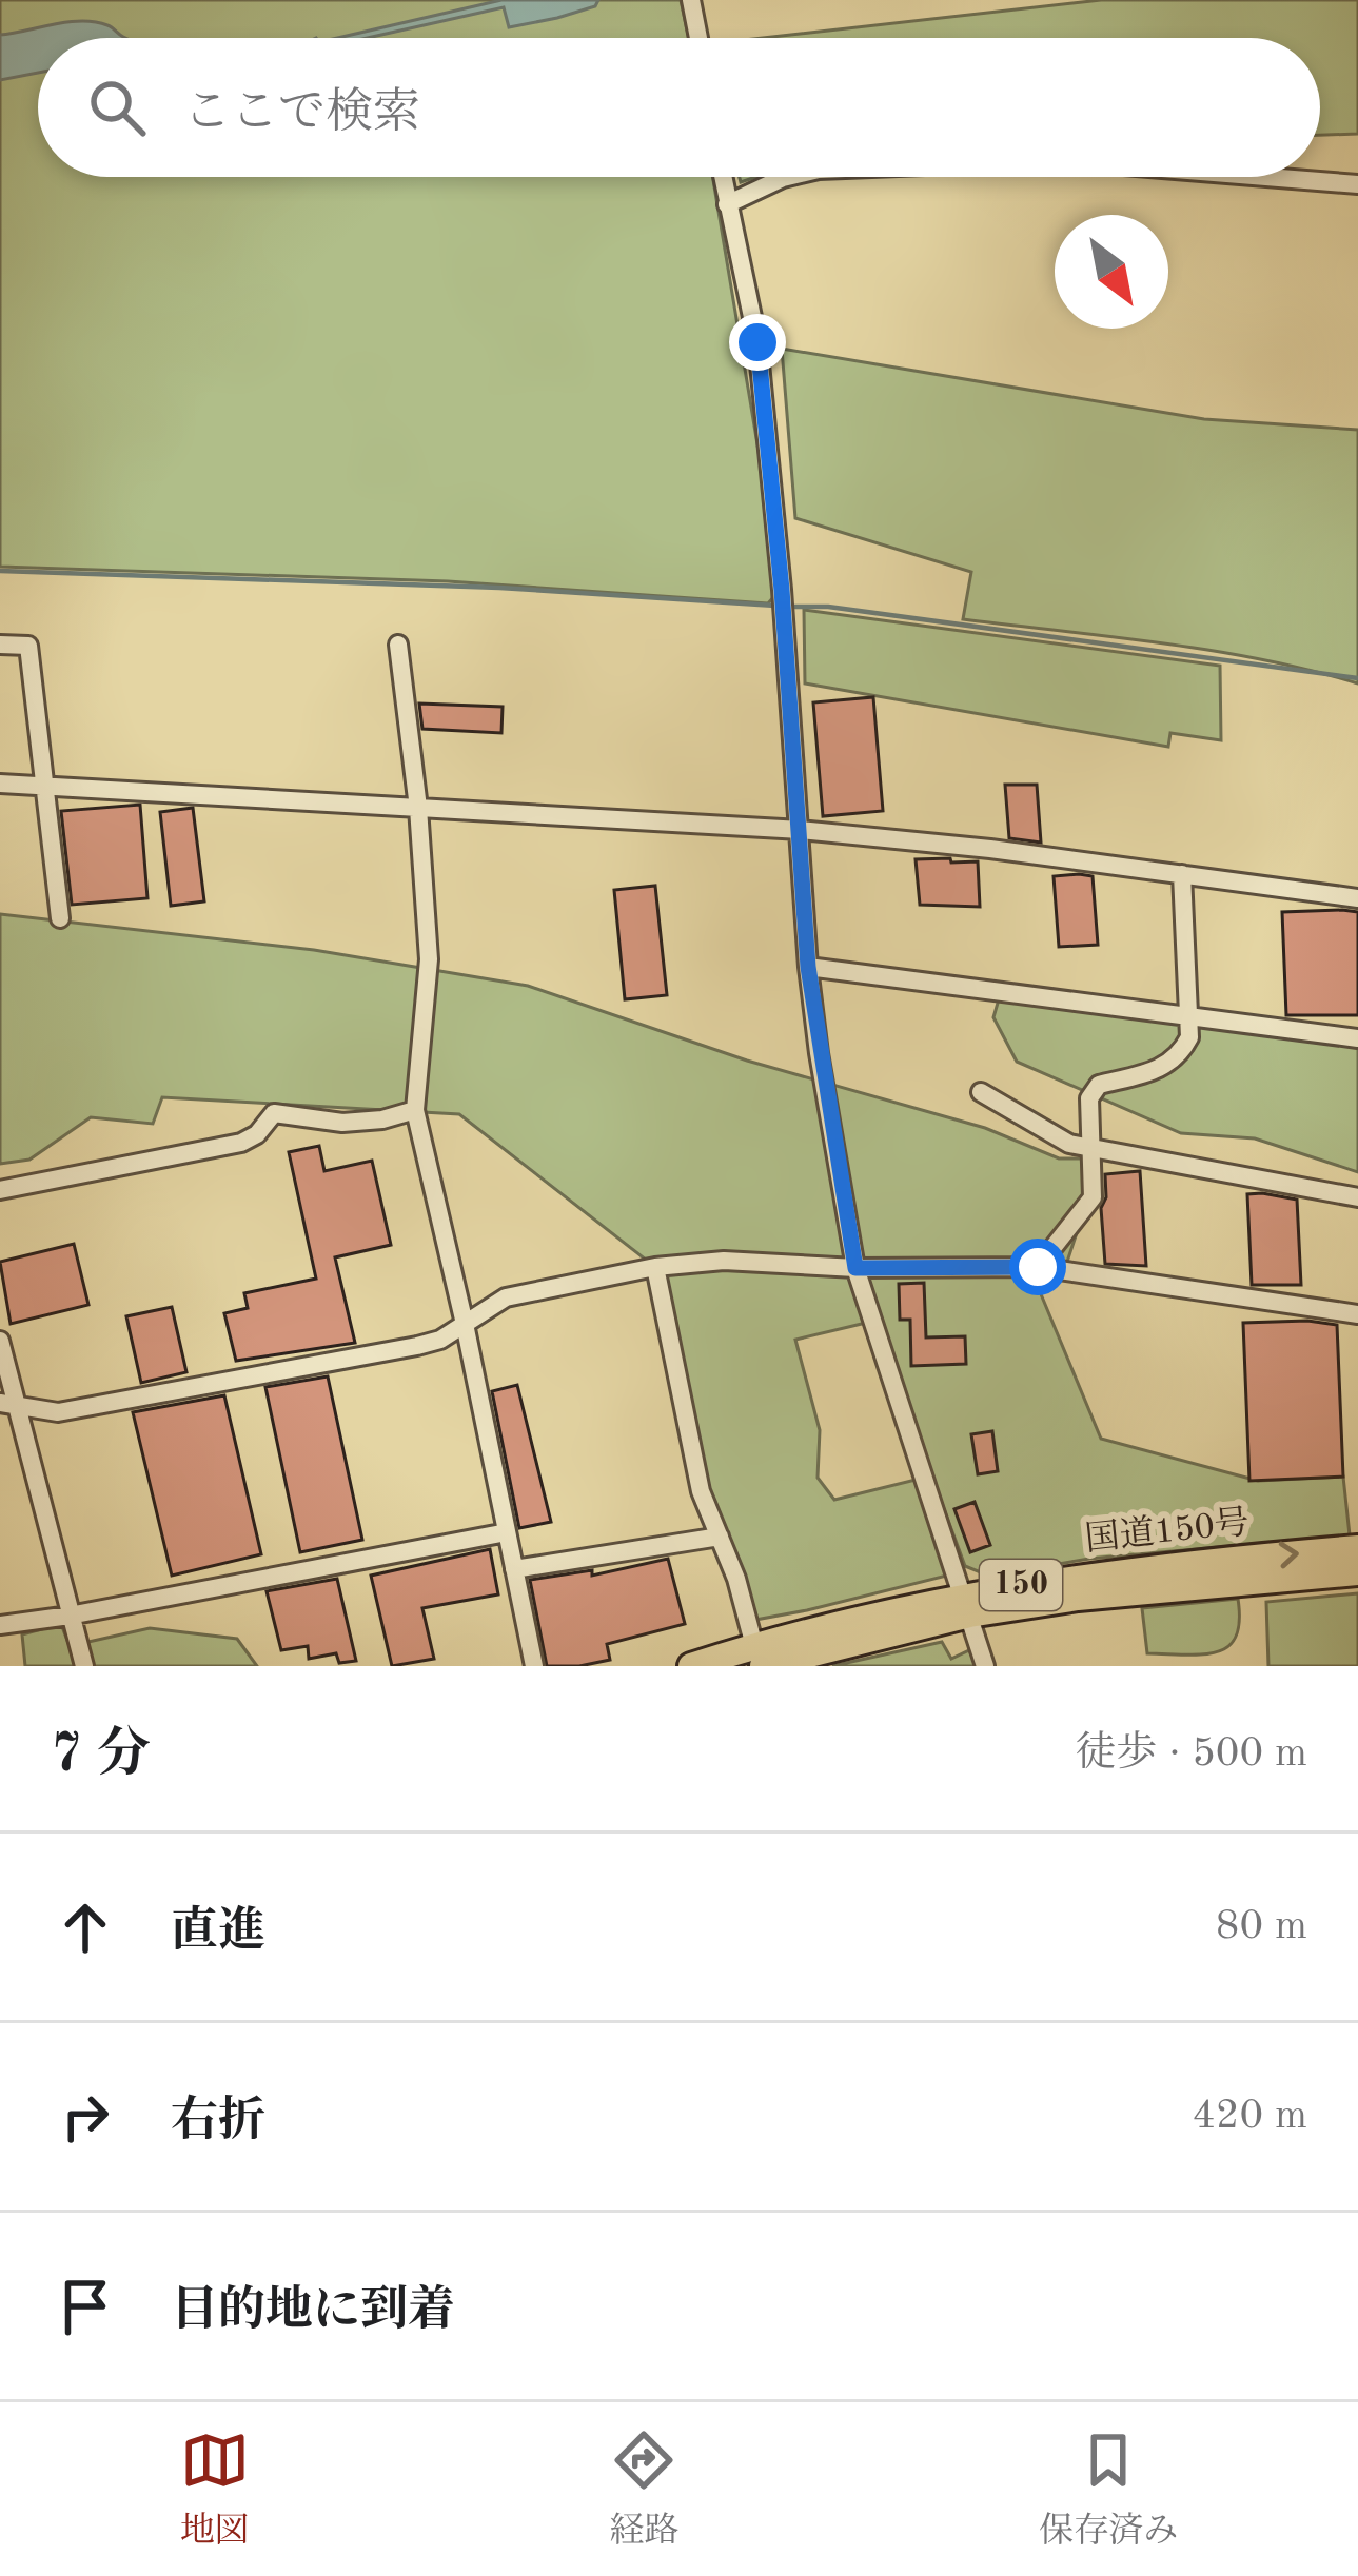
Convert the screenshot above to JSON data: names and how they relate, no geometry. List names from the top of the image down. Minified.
{"streets":{"highway":["国道150号","150"]},"north":"bottom right","page":{"search":"ここで検索","heading":["7 分","徒歩 · 500 m"],"list":[["直進","80 m"],["右折","420 m"],"目的地に到着"],"nav":["地図","経路","保存済み"]}}
